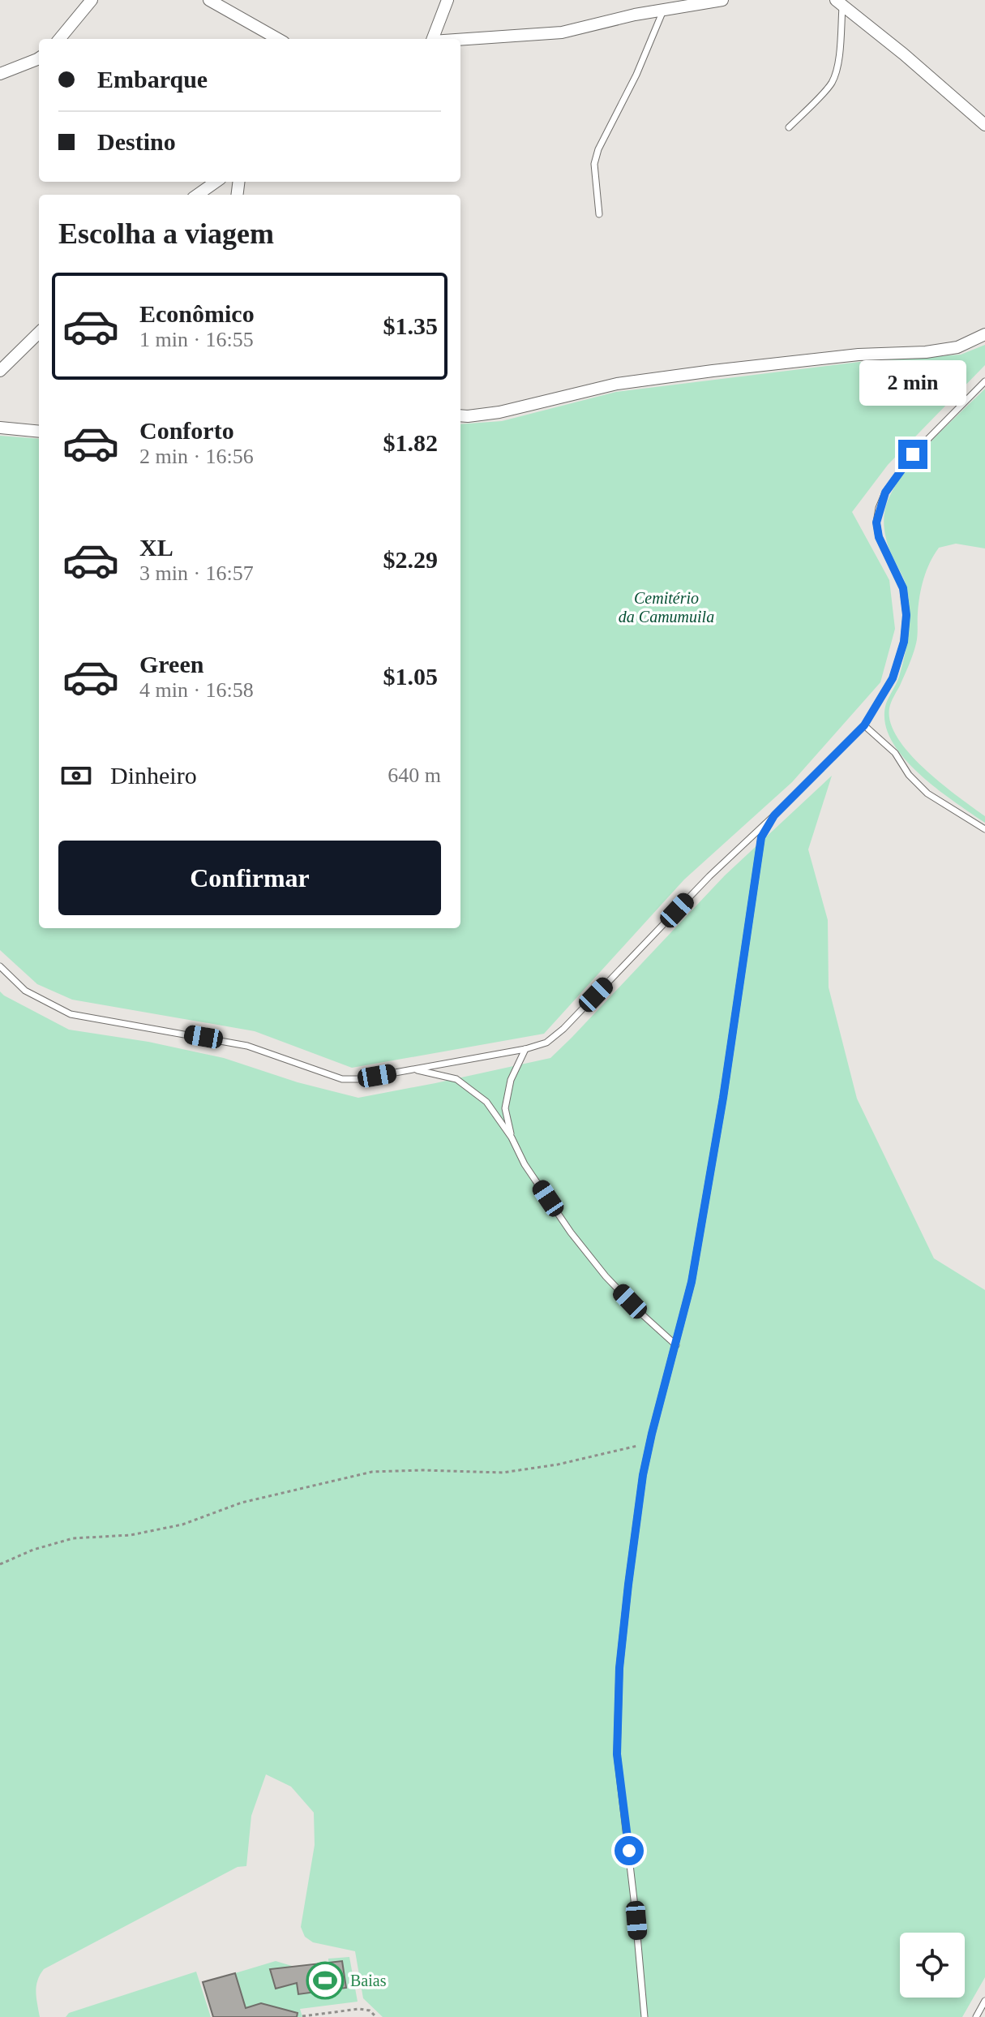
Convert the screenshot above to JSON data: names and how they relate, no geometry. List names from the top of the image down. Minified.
{"parks":["Cemitério da Camumuila"],"places":{"sports":["Baias"]},"page":{"banner":["Embarque","Destino"],"heading":"Escolha a viagem","list":[{"name":"Econômico","note":"1 min · 16:55","value":"$1.35"},{"name":"Conforto","note":"2 min · 16:56","value":"$1.82"},{"name":"XL","note":"3 min · 16:57","value":"$2.29"},{"name":"Green","note":"4 min · 16:58","value":"$1.05"}],"bubble":"2 min","pay":["Dinheiro","640 m"],"buttons":"Confirmar"}}
